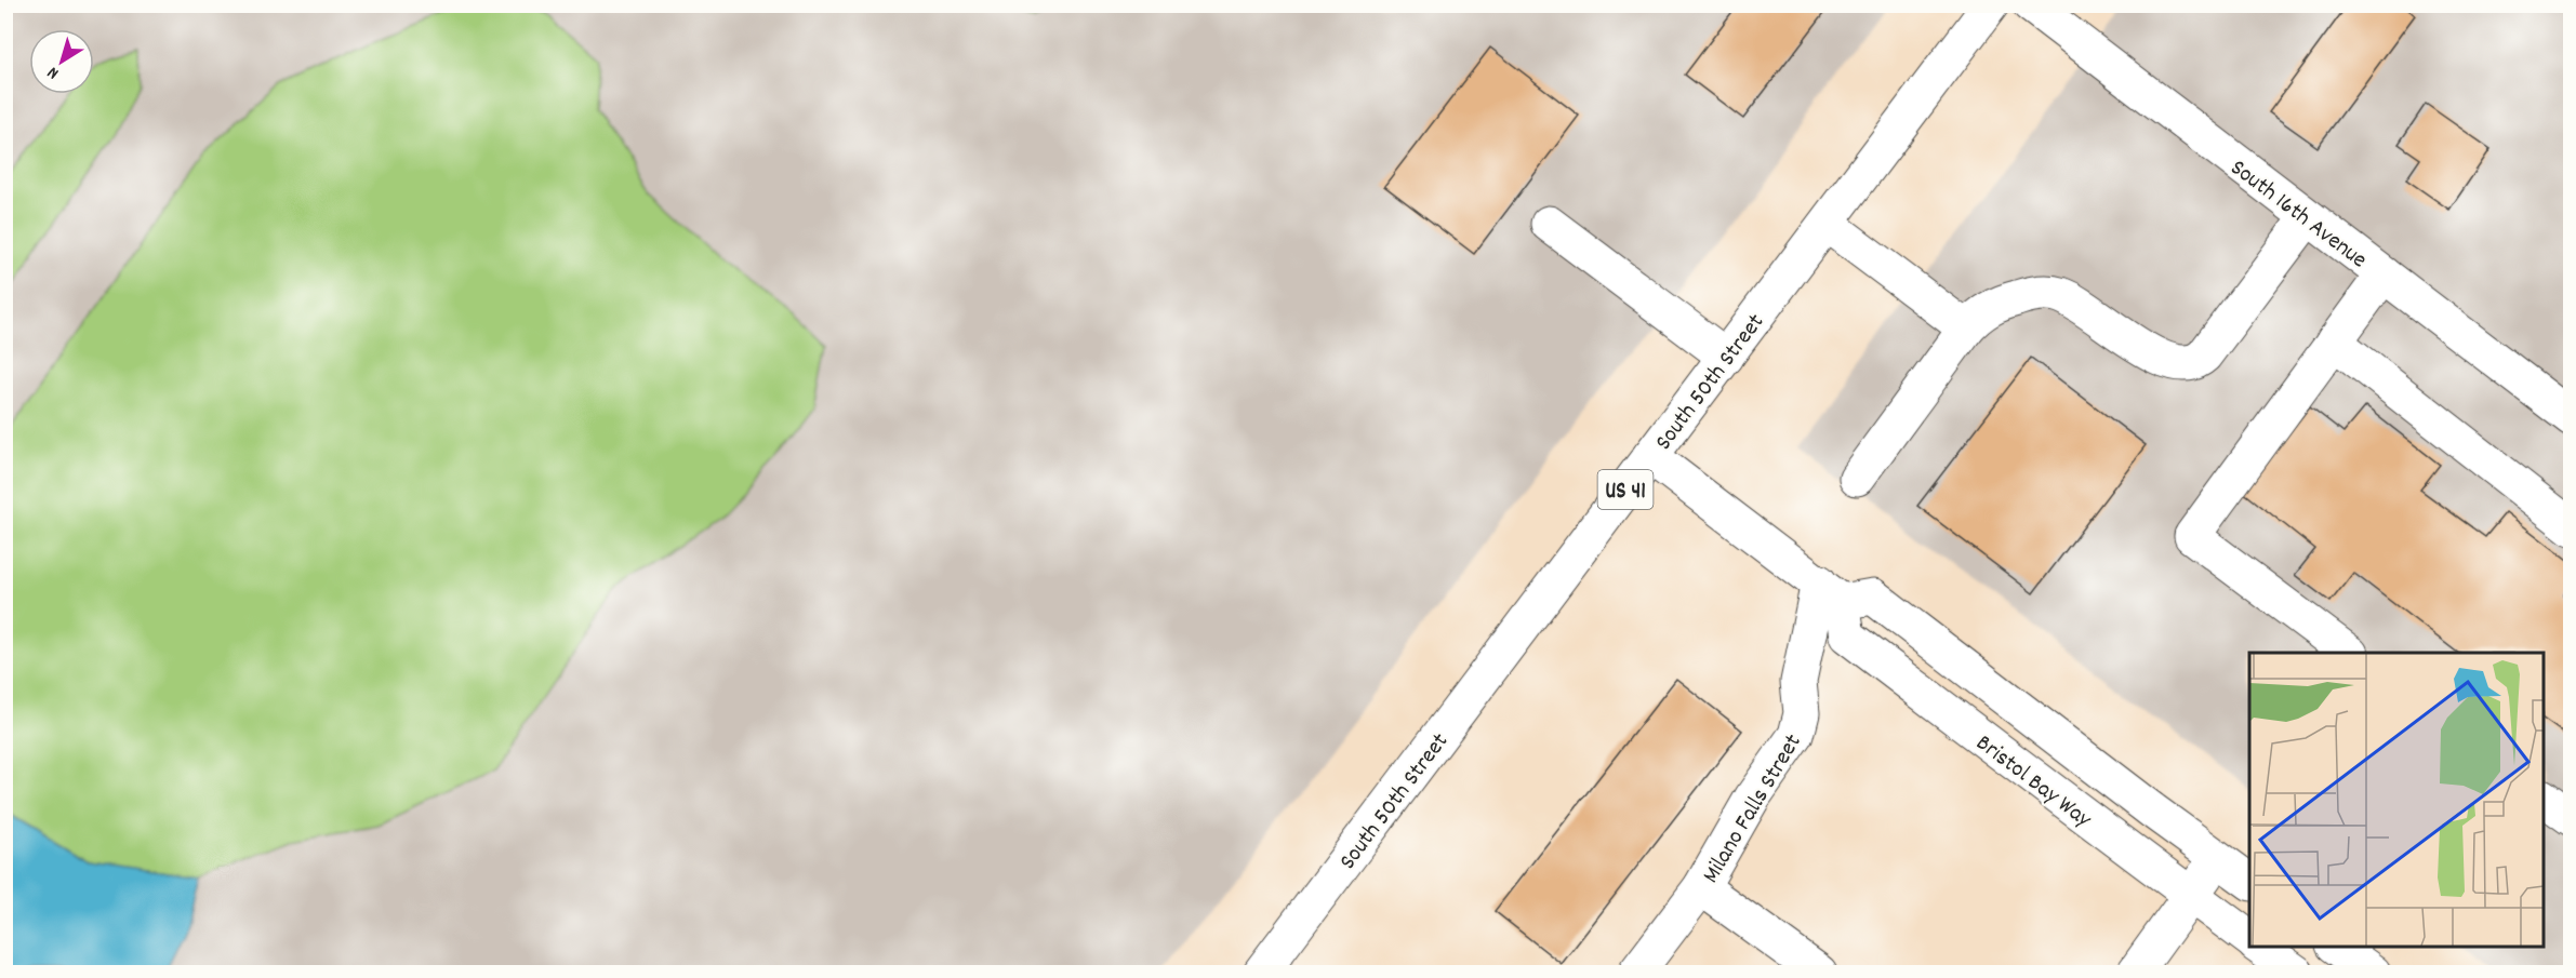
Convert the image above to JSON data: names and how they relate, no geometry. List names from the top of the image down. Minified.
{"streets":{"street":["South 16th Avenue","South 50th Street","US 41","Bristol Bay Way","Milano Falls Street"]},"crossings":[["Bristol Bay Way","Milano Falls Street"]],"north":"bottom left"}
